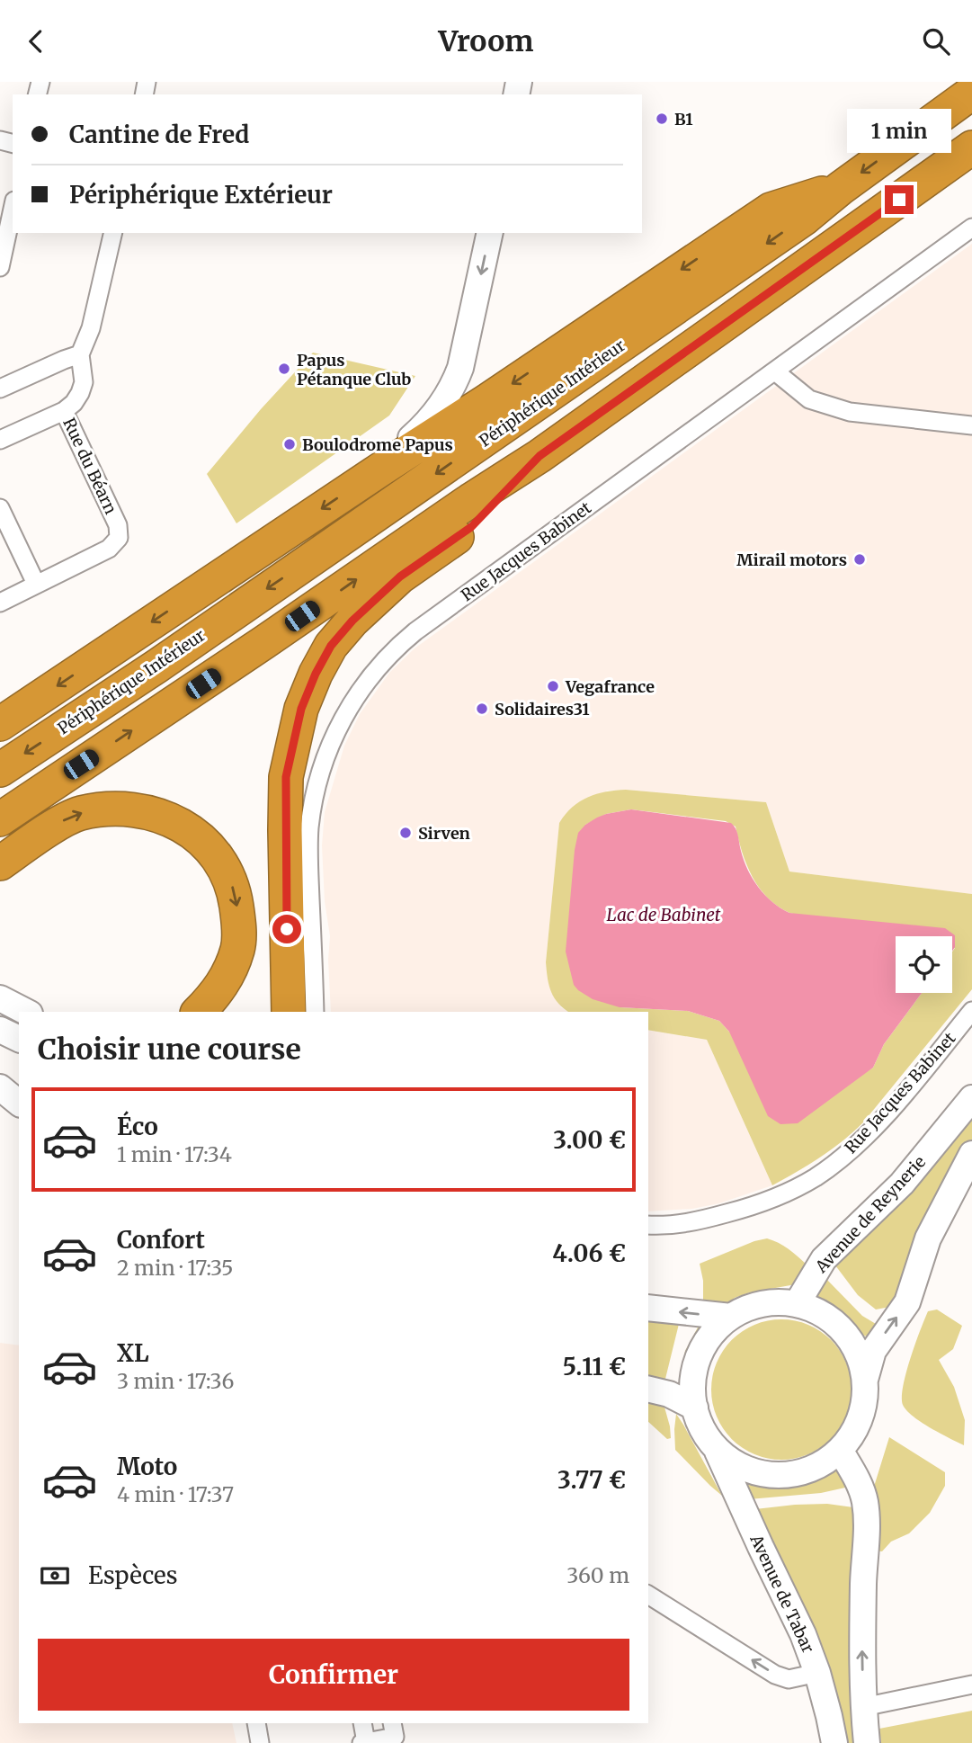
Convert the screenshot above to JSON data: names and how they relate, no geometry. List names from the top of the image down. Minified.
{"streets":{"highway":["Périphérique Intérieur"],"main road":["Avenue de Reynerie","Avenue de Tabar"],"street":["Rue du Béarn","Rue Jacques Babinet"]},"crossings":[["Avenue de Reynerie","Avenue de Tabar"]],"water":["Lac de Babinet"],"places":["B1","Papus Pétanque Club","Boulodrome Papus","Mirail motors","Vegafrance","Solidaires31","Sirven"],"page":{"header":"Vroom","banner":["Cantine de Fred","Périphérique Extérieur"],"bubble":"1 min","heading":"Choisir une course","list":[{"name":"Éco","note":"1 min · 17:34","value":"3.00 €"},{"name":"Confort","note":"2 min · 17:35","value":"4.06 €"},{"name":"XL","note":"3 min · 17:36","value":"5.11 €"},{"name":"Moto","note":"4 min · 17:37","value":"3.77 €"}],"pay":["Espèces","360 m"],"buttons":"Confirmer"}}
